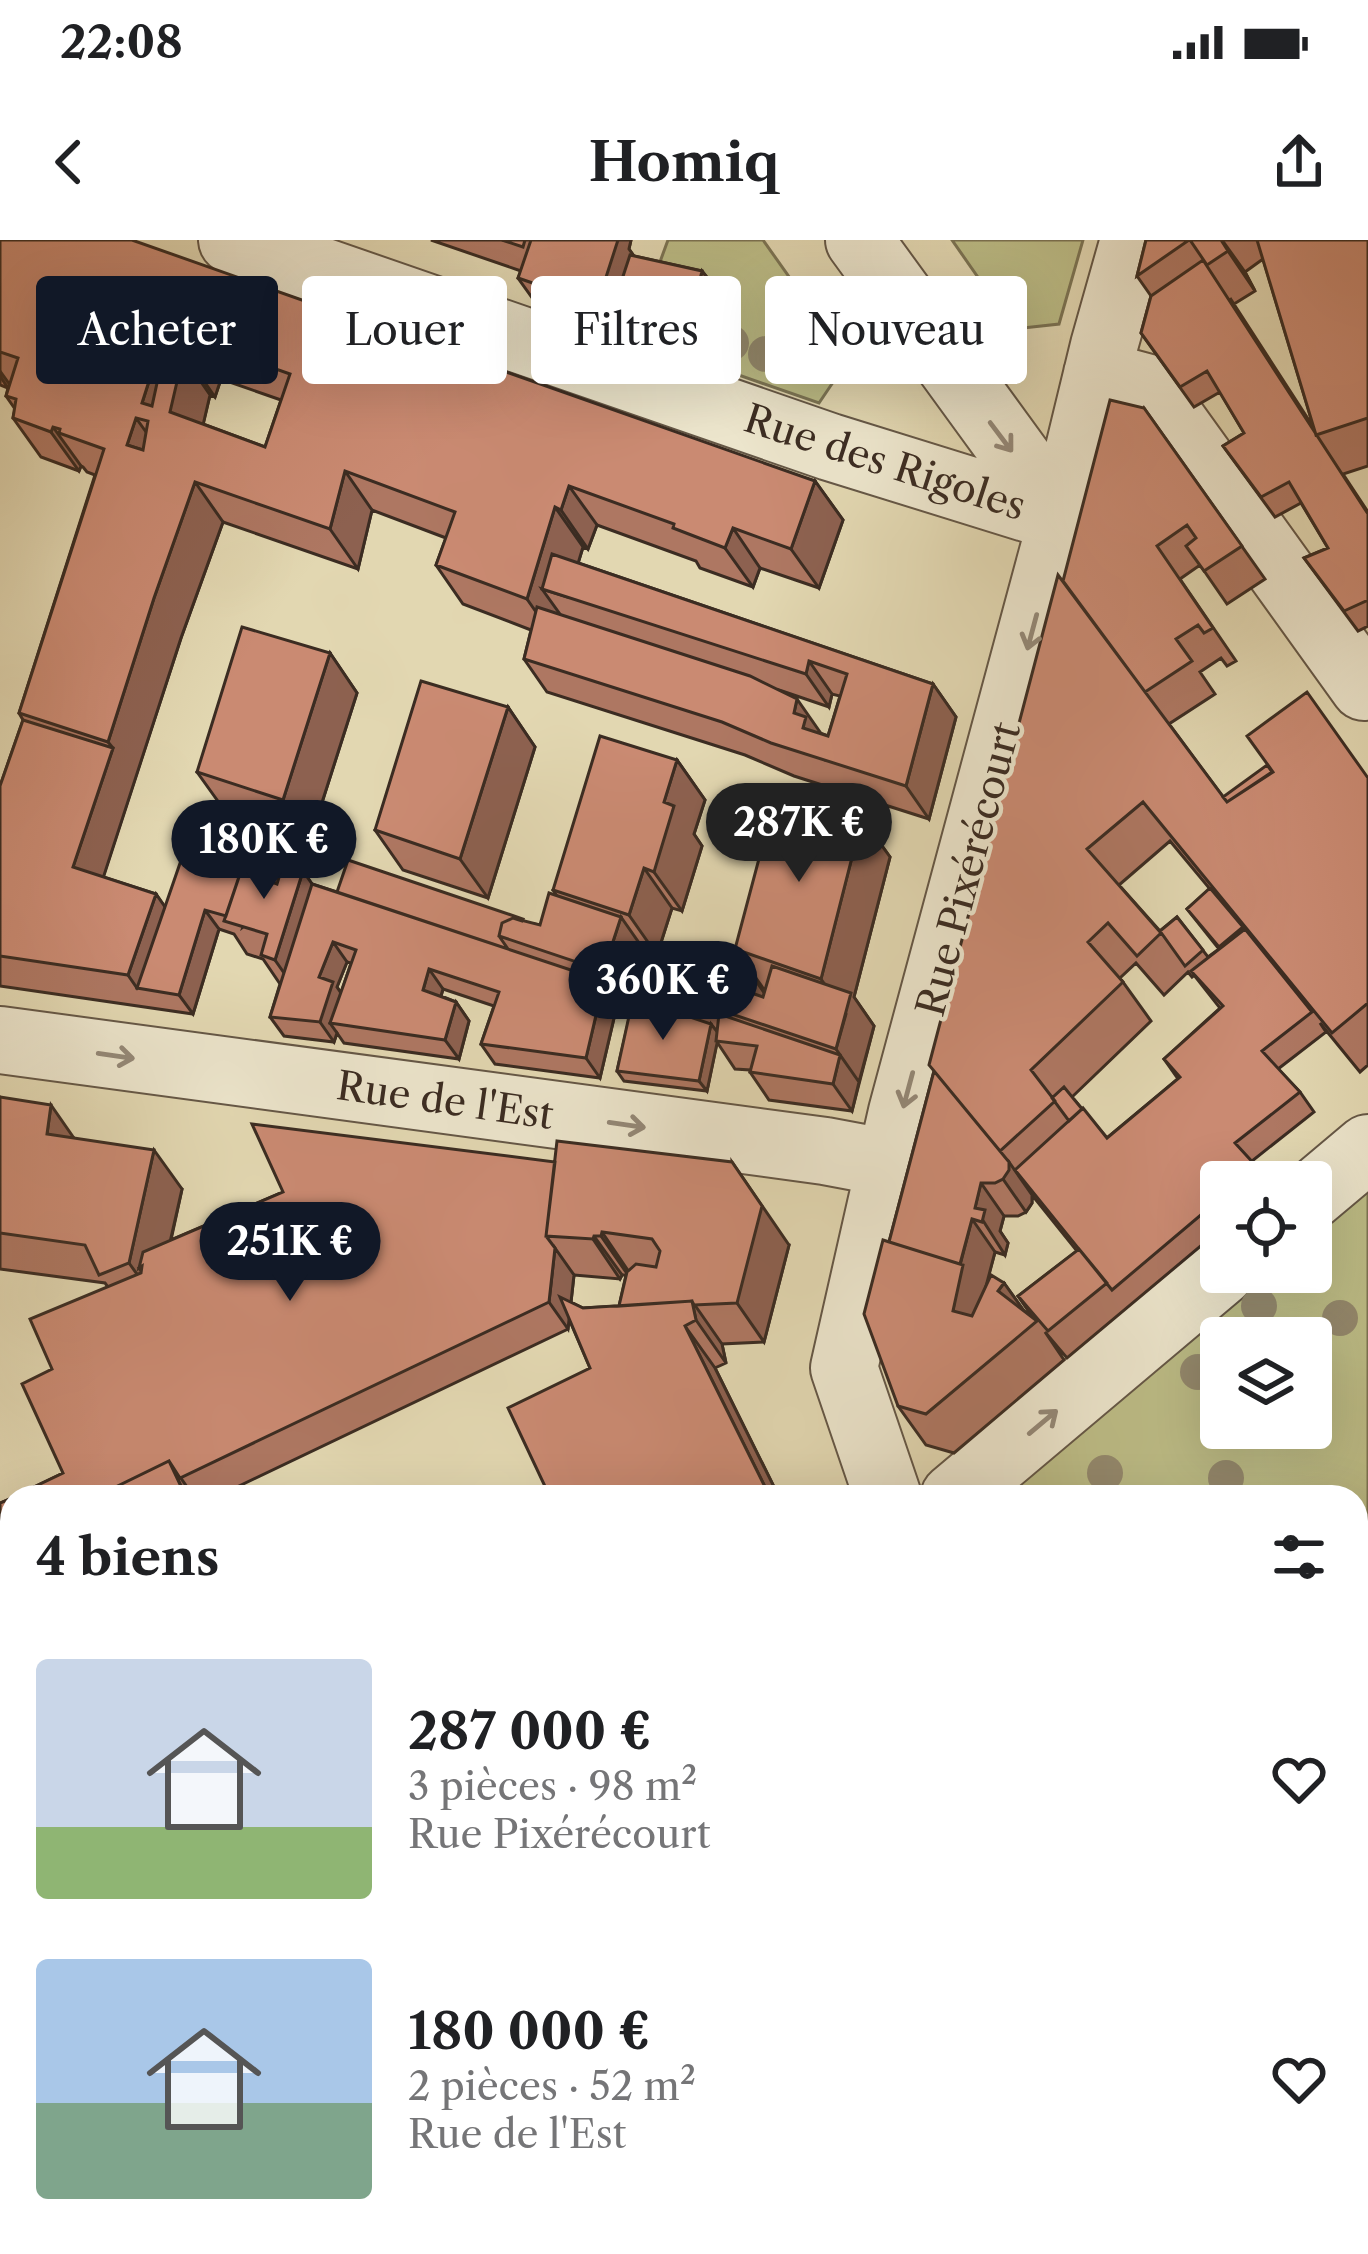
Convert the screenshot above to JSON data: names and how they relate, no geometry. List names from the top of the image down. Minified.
{"streets":{"street":["Rue des Rigoles","Rue Pixérécourt","Rue de l'Est"]},"crossings":[["Rue des Rigoles","Rue Pixérécourt"],["Rue Pixérécourt","Rue de l'Est"]],"one_way":["Rue Pixérécourt","Rue de l'Est"],"page":{"status":"22:08","header":"Homiq","chip":["Acheter","Louer","Filtres","Nouveau"],"price":["287K €","180K €","360K €","251K €"],"heading":"4 biens","list":[{"name":"287 000 €","note":"3 pièces · 98 m² · Rue Pixérécourt"},{"name":"180 000 €","note":"2 pièces · 52 m² · Rue de l'Est"}]}}
